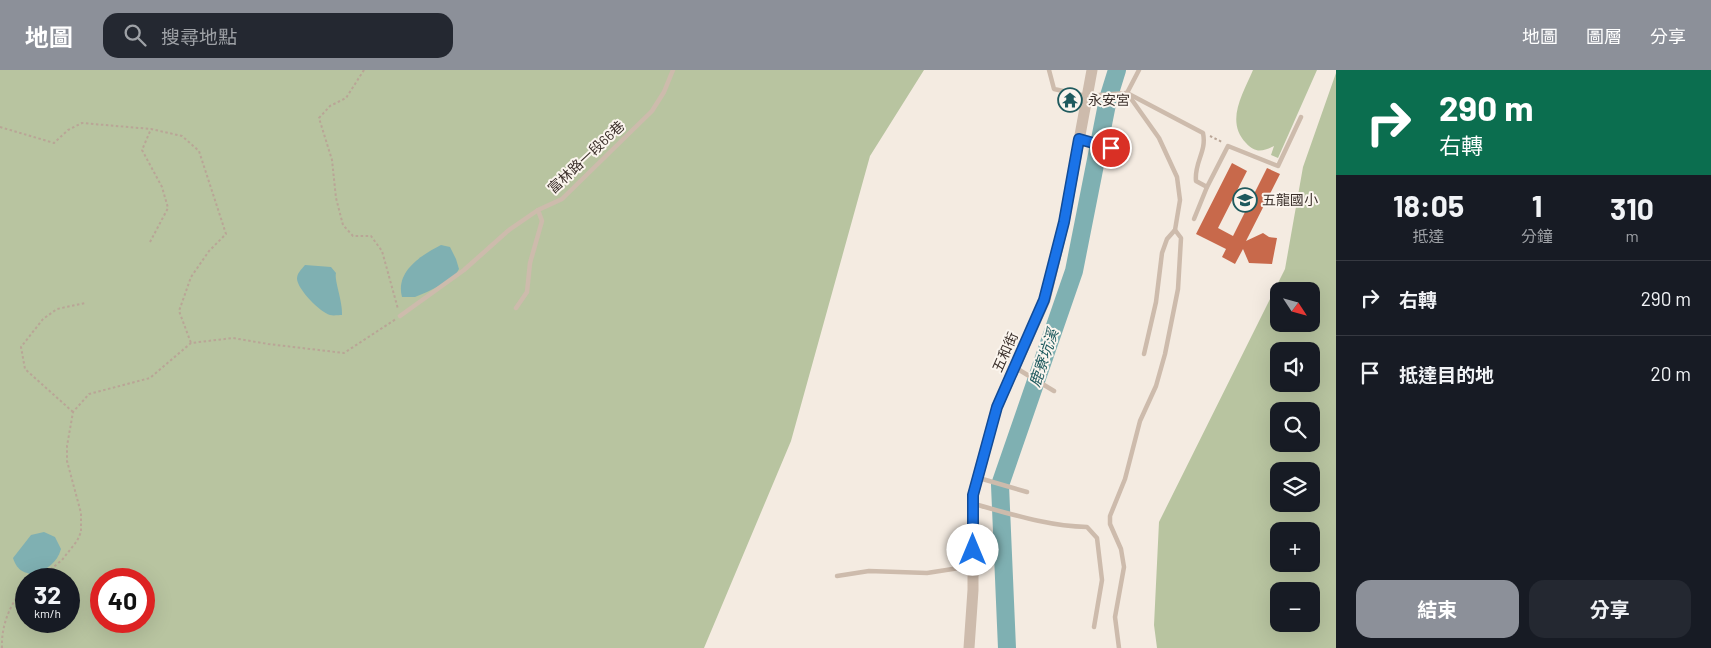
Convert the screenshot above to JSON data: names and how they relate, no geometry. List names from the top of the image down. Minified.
{"streets":{"street":["五和街"],"lane":["富林路一段66巷"]},"water":["鹿寮坑溪"],"places":{"temple":["永安宮"],"school or university":["五龍國小"]},"north":"bottom right","page":{"header":"地圖","search":"搜尋地點","nav":["地圖","圖層","分享"],"turn":["290 m","右轉"],"eta":["18:05","抵達","1","分鐘","310","m"],"list":[{"name":"右轉","value":"290 m"},{"name":"抵達目的地","value":"20 m"}],"map_buttons":["+","−"],"speed":"32 km/h","limit":"40","buttons":["結束","分享"]}}
